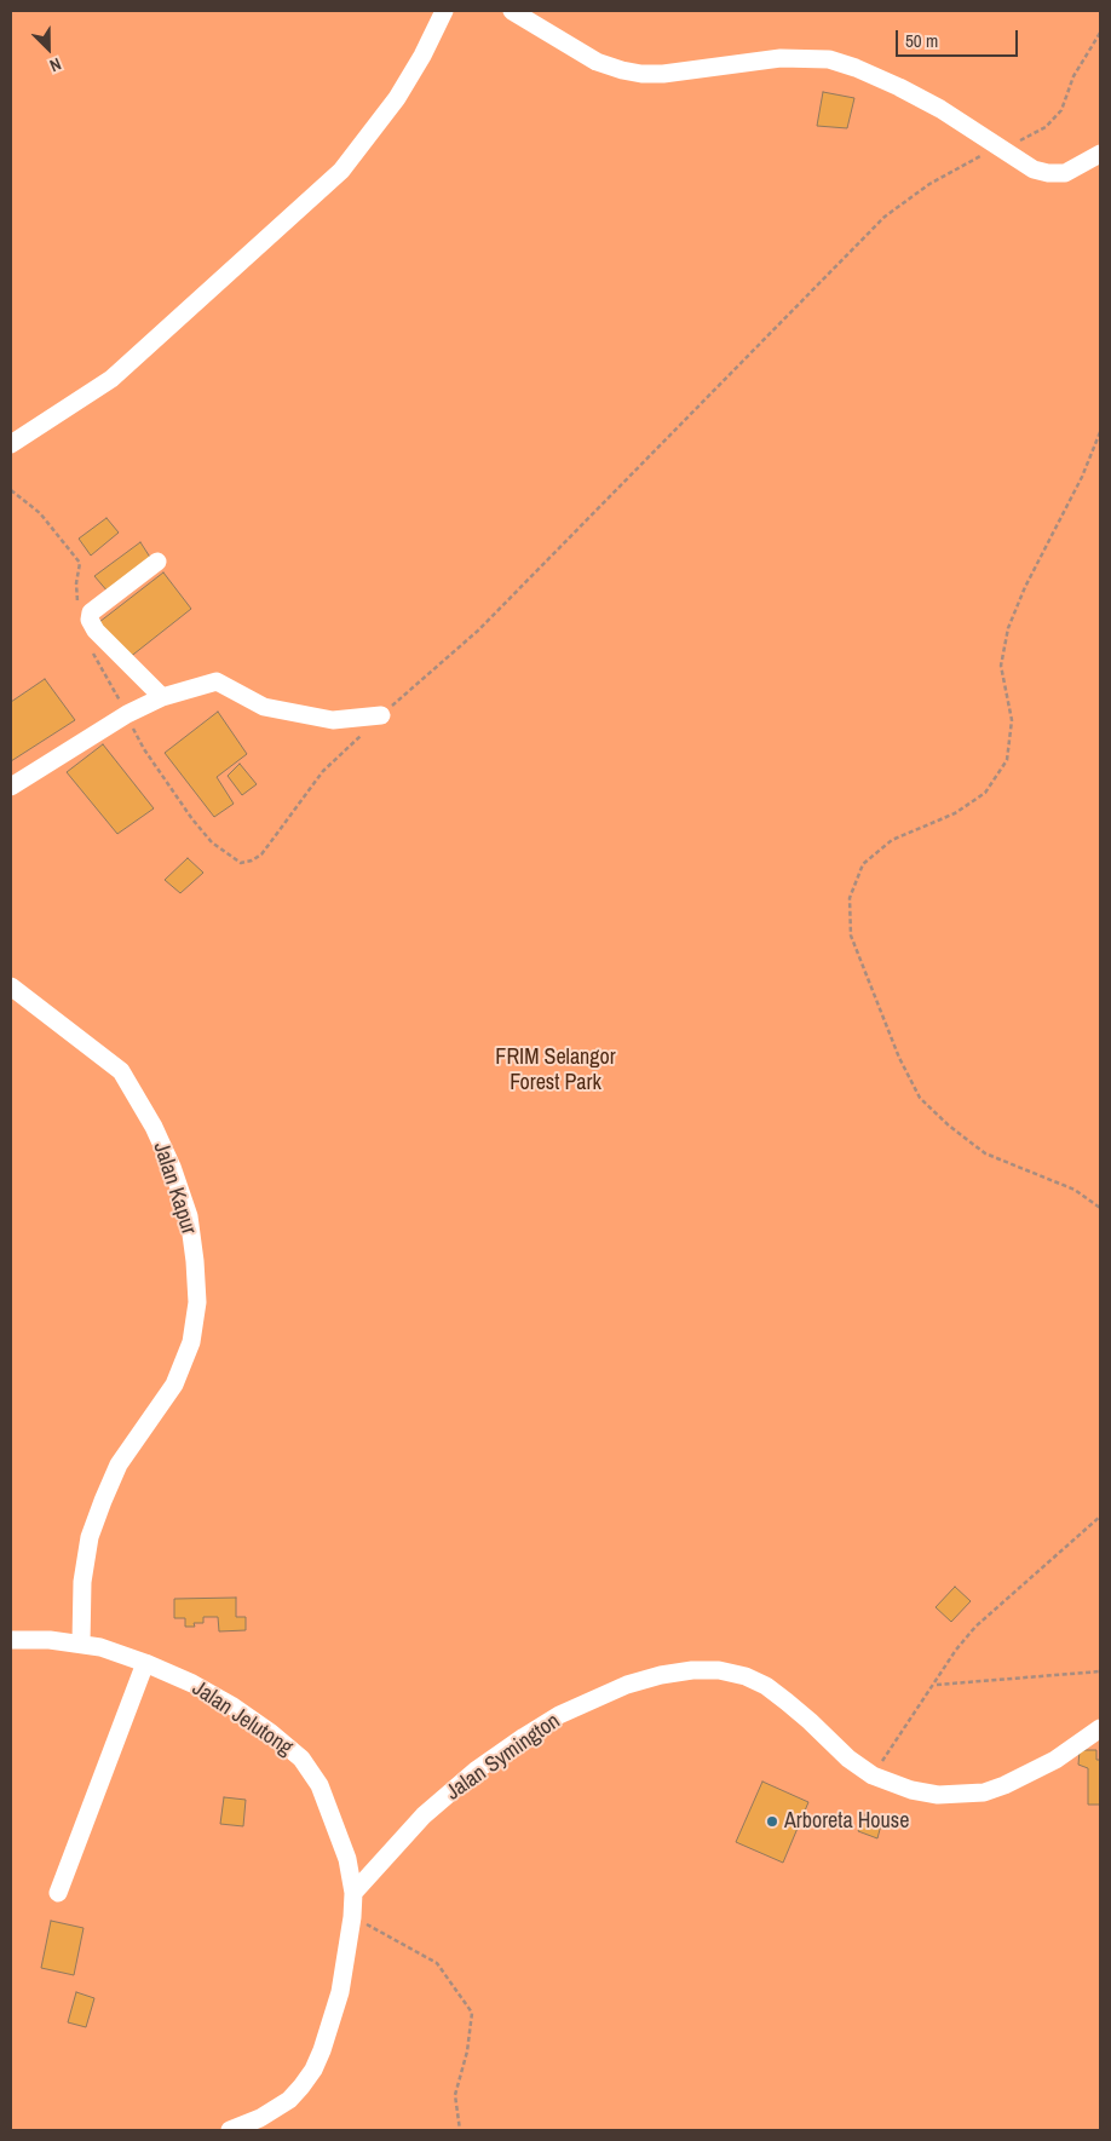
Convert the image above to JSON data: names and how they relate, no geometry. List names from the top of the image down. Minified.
{"streets":{"street":["Jalan Kapur","Jalan Jelutong","Jalan Symington"]},"crossings":[["Jalan Kapur","Jalan Jelutong"],["Jalan Jelutong","Jalan Symington"]],"parks":["FRIM Selangor Forest Park"],"places":["Arboreta House"],"scale_bar":"50 m","north":"bottom right"}
